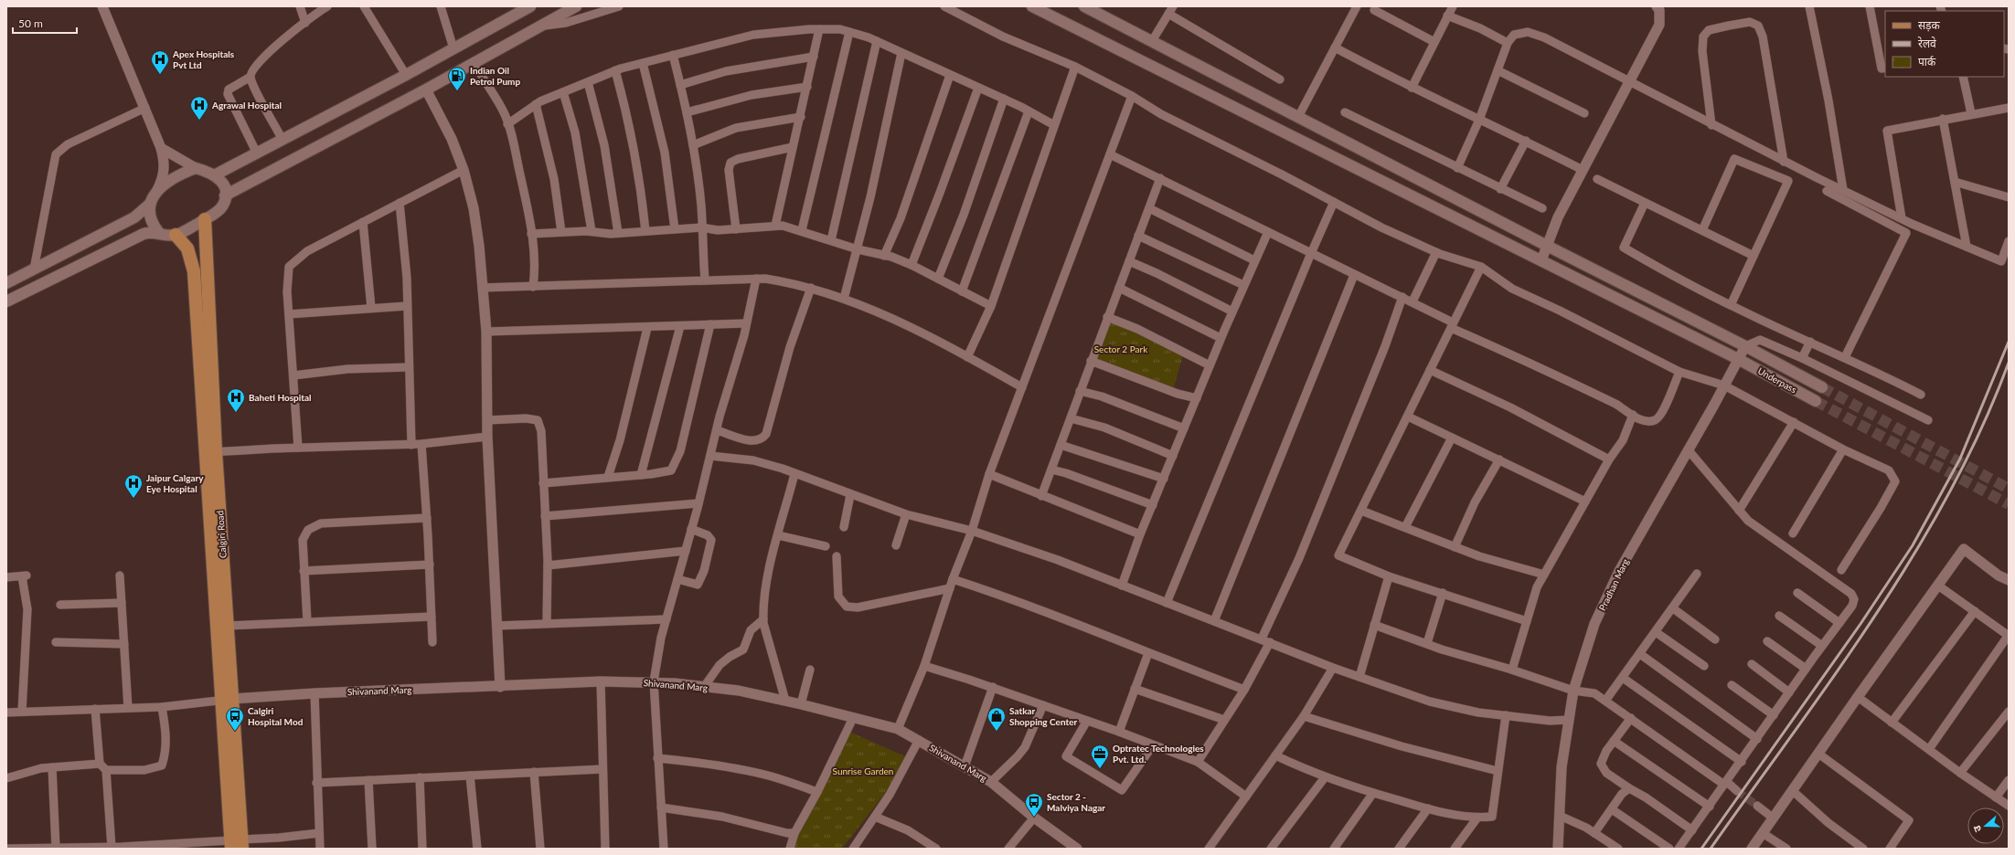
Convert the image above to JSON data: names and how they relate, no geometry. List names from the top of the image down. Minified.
{"streets":{"main road":["Underpass","Calgiri Road"],"street":["Pradhan Marg","Shivanand Marg"]},"crossings":[["Underpass","Pradhan Marg"],["Calgiri Road","Shivanand Marg"]],"parks":["Sector 2 Park","Sunrise Garden"],"places":{"hospital":["Apex Hospitals Pvt Ltd","Agrawal Hospital","Baheti Hospital","Jaipur Calgary Eye Hospital"],"fuel station":["Indian Oil Petrol Pump"],"bus stop":["Calgiri Hospital Mod","Sector 2 - Malviya Nagar"],"shop":["Satkar Shopping Center"],"office":["Optratec Technologies Pvt. Ltd."]},"legend":["सड़क","रेलवे","पार्क"],"scale_bar":"50 m","north":"left"}
